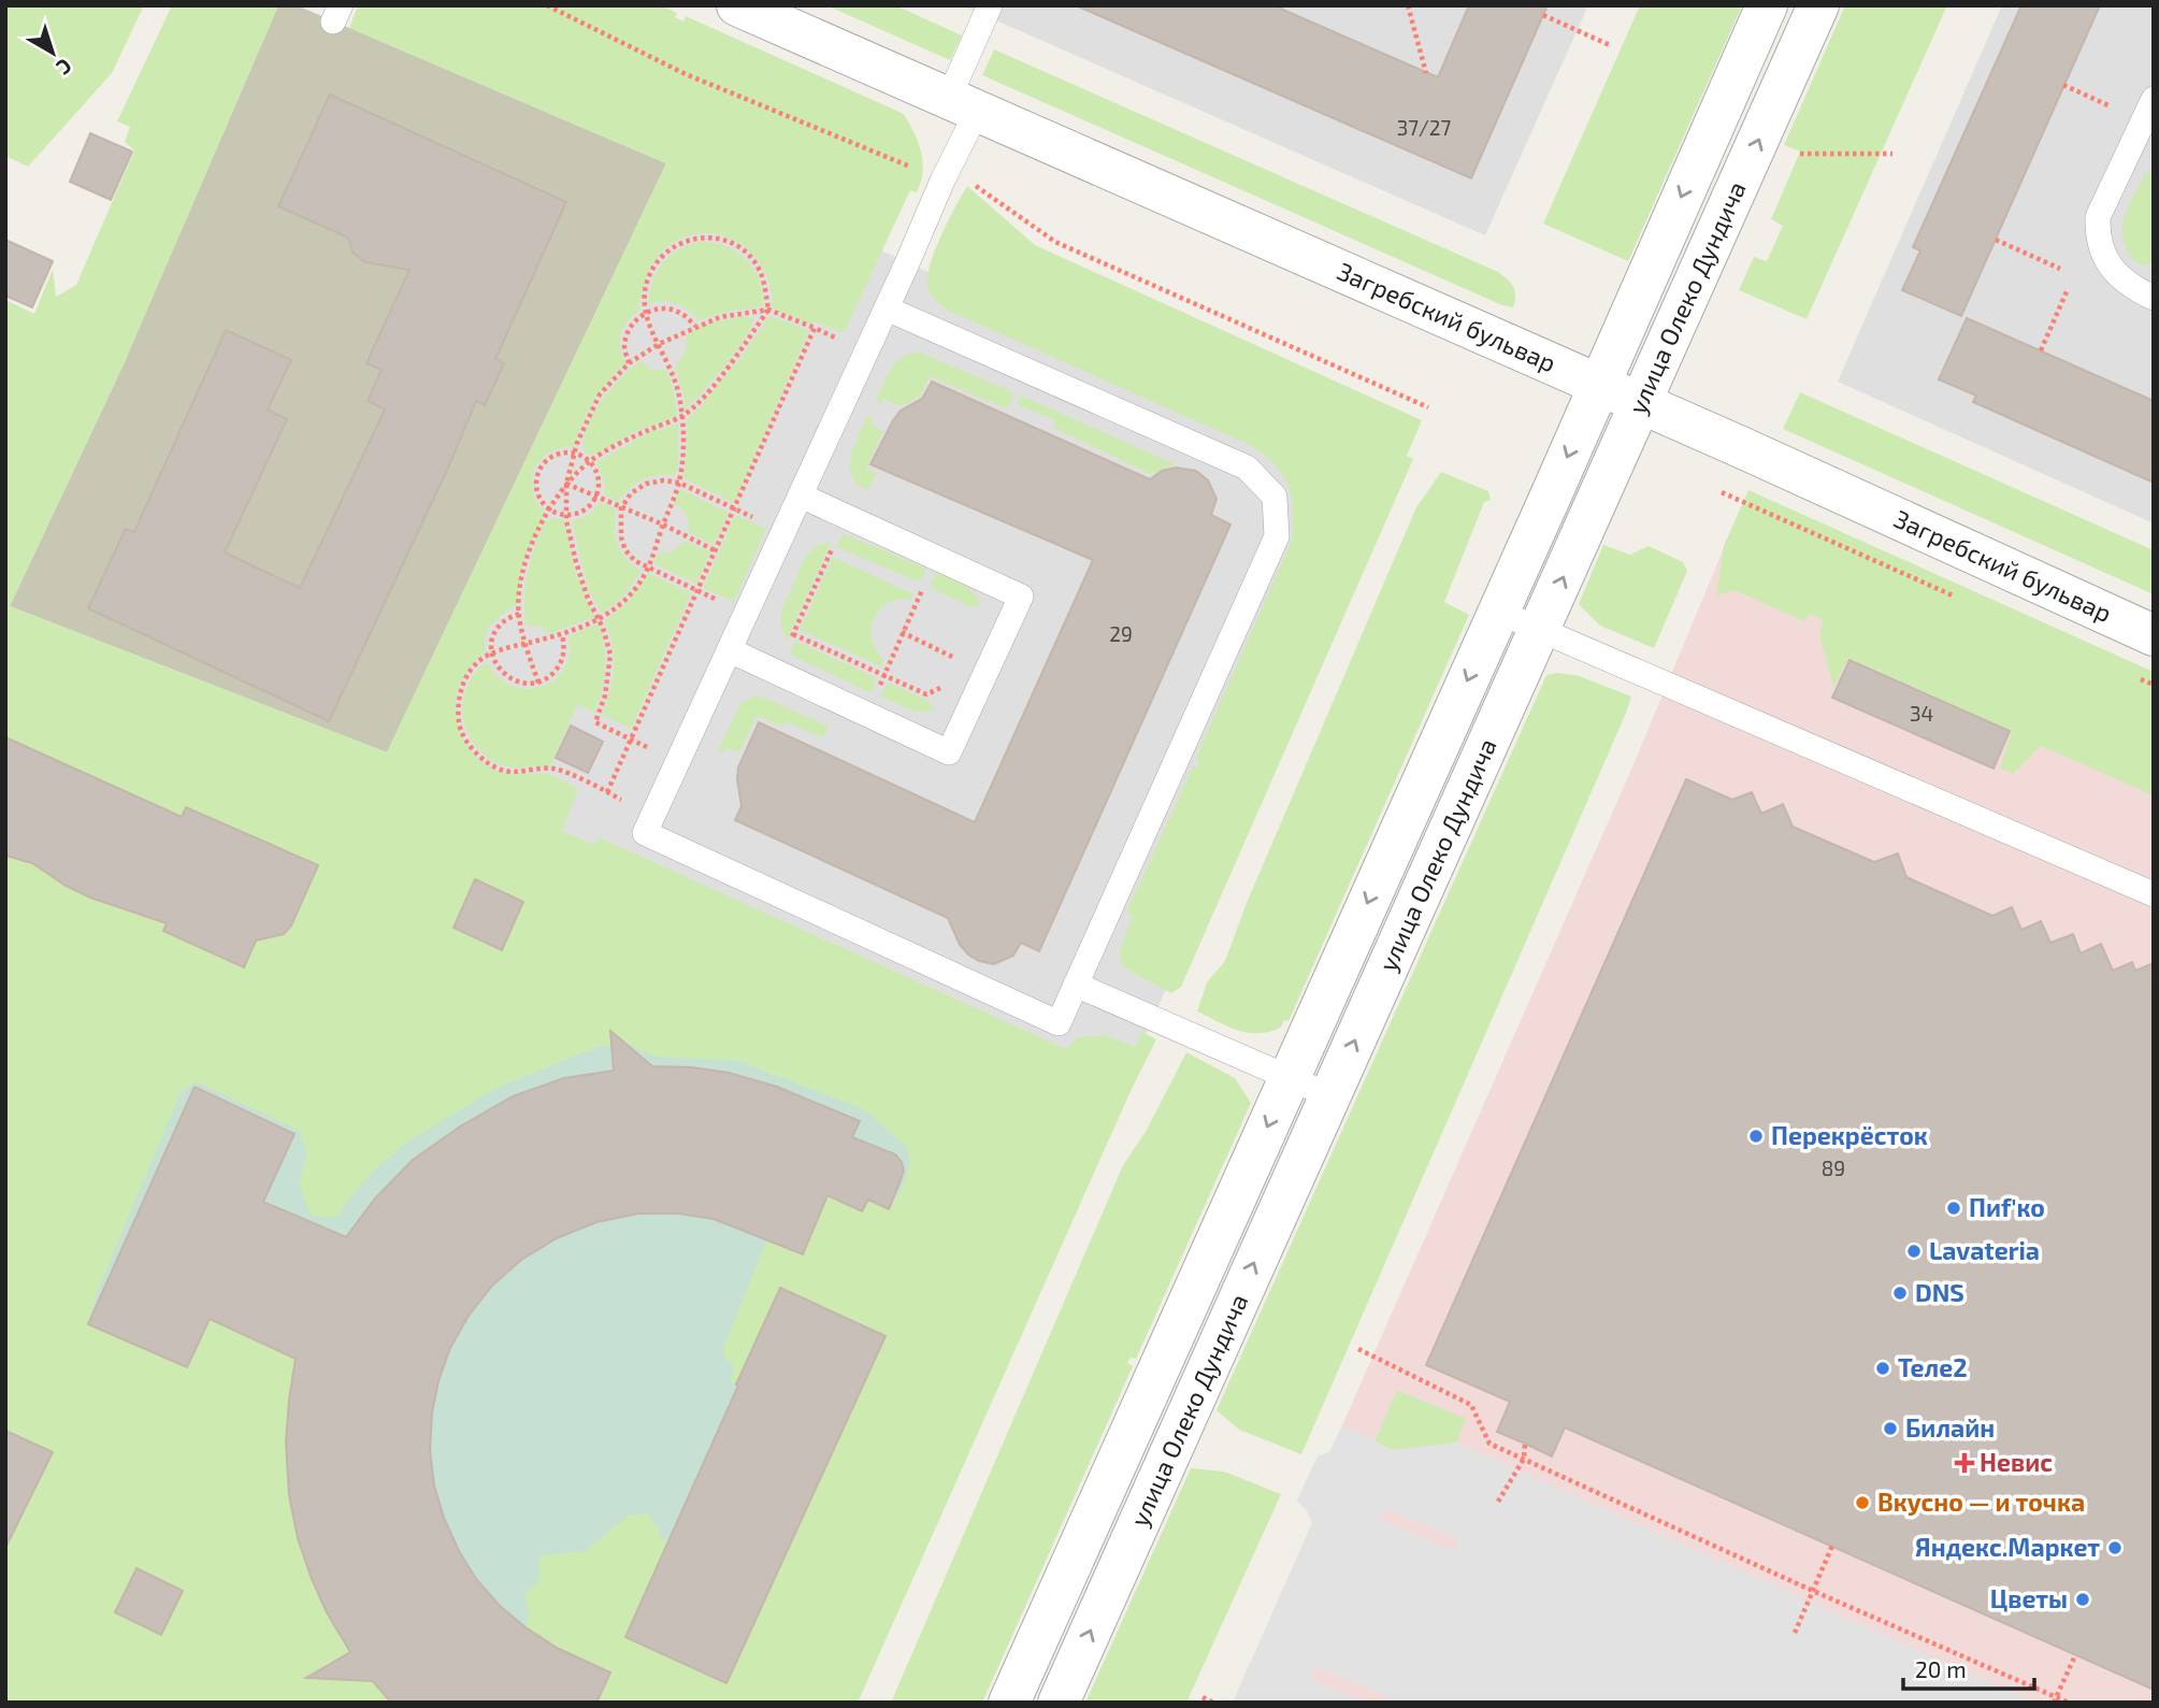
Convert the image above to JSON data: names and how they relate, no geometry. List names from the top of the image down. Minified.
{"streets":{"street":["улица Олеко Дундича","Загребский бульвар"]},"crossings":[["улица Олеко Дундича","Загребский бульвар"]],"places":{"other":["Перекрёсток","Пиf'ко","Lavateria","DNS","Теле2","Билайн","Вкусно — и точка","Яндекс.Маркет","Цветы"],"health":["Невис"]},"house_numbers":["37/27","29","34","89"],"scale_bar":"20 m","north":"bottom right"}
